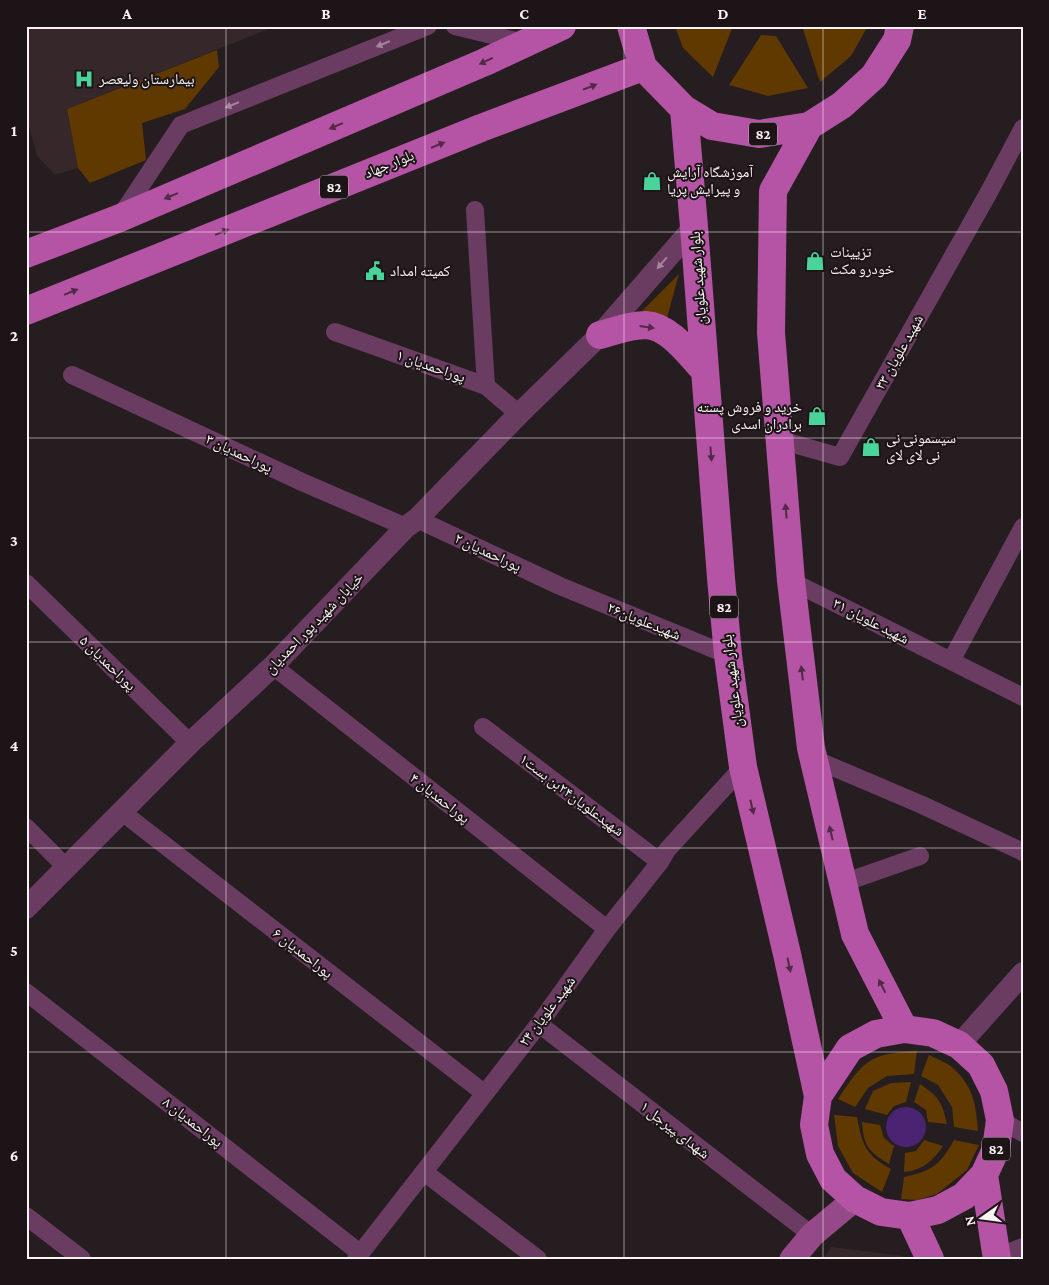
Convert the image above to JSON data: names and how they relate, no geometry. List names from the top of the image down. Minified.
{"streets":{"main road":["82","بلوار جهاد","بلوار شهید علویان"],"street":["شهید علویان ۳۳","پوراحمدیان ۱","پوراحمدیان ۳","پوراحمدیان ۲","شهیدعلویان۲۶","شهید علویان ۳۱","خیابان شهید پور احمدیان","پوراحمدیان ۵","شهیدعلویان۲۴بن بست۱","پوراحمدیان ۴","پوراحمدیان ۶","شهید علویان ۲۴","پوراحمدیان ۸","شهدای ‍‍‍‍‍‍پیرجل ۱"]},"crossings":[["82","بلوار جهاد"],["82","بلوار شهید علویان"],["82","شهید علویان ۳۳"],["82","شهید علویان ۳۱"],["بلوار شهید علویان","شهیدعلویان۲۶"],["بلوار شهید علویان","خیابان شهید پور احمدیان"],["بلوار شهید علویان","شهید علویان ۲۴"],["پوراحمدیان ۱","خیابان شهید پور احمدیان"],["پوراحمدیان ۳","پوراحمدیان ۲"],["پوراحمدیان ۳","خیابان شهید پور احمدیان"],["پوراحمدیان ۲","شهیدعلویان۲۶"],["پوراحمدیان ۲","خیابان شهید پور احمدیان"],["خیابان شهید پور احمدیان","پوراحمدیان ۵"],["خیابان شهید پور احمدیان","پوراحمدیان ۴"],["خیابان شهید پور احمدیان","پوراحمدیان ۶"],["شهیدعلویان۲۴بن بست۱","شهید علویان ۲۴"],["پوراحمدیان ۴","شهید علویان ۲۴"],["پوراحمدیان ۶","شهید علویان ۲۴"],["شهید علویان ۲۴","پوراحمدیان ۸"],["شهید علویان ۲۴","شهدای ‍‍‍‍‍‍پیرجل ۱"]],"places":{"hospital":["بیمارستان ولیعصر"],"shop":["آموزشگاه آرایش و پیرایش پریا","تزیینات خودرو مکث","خرید و فروش پسته برادران اسدی","سیسمونی نی نی لای لای"],"public building":["کمیته امداد"]},"north":"left","grid":{"columns":["A","B","C","D","E"],"rows":["1","2","3","4","5","6"]}}
